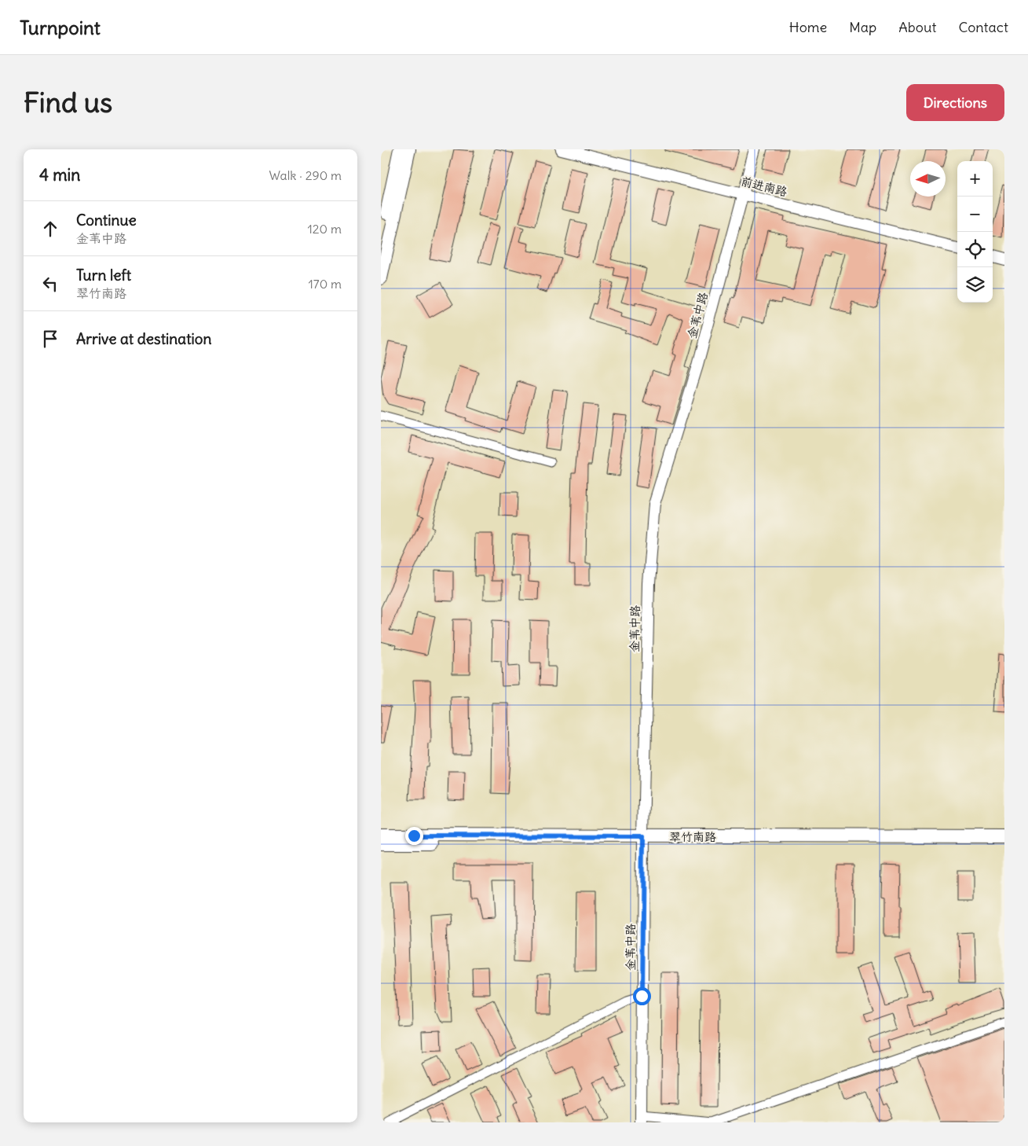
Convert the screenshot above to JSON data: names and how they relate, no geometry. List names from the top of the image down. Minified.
{"streets":{"main road":["翠竹南路"],"street":["前进南路","金苇中路"]},"crossings":[["前进南路","金苇中路"],["金苇中路","翠竹南路"]],"north":"left","page":{"header":"Turnpoint","nav":["Home","Map","About","Contact"],"buttons":"Directions","title":"Find us","heading":["4 min","Walk · 290 m"],"map_buttons":["+","−"],"list":[["Continue","金苇中路","120 m"],["Turn left","翠竹南路","170 m"],"Arrive at destination"]}}
